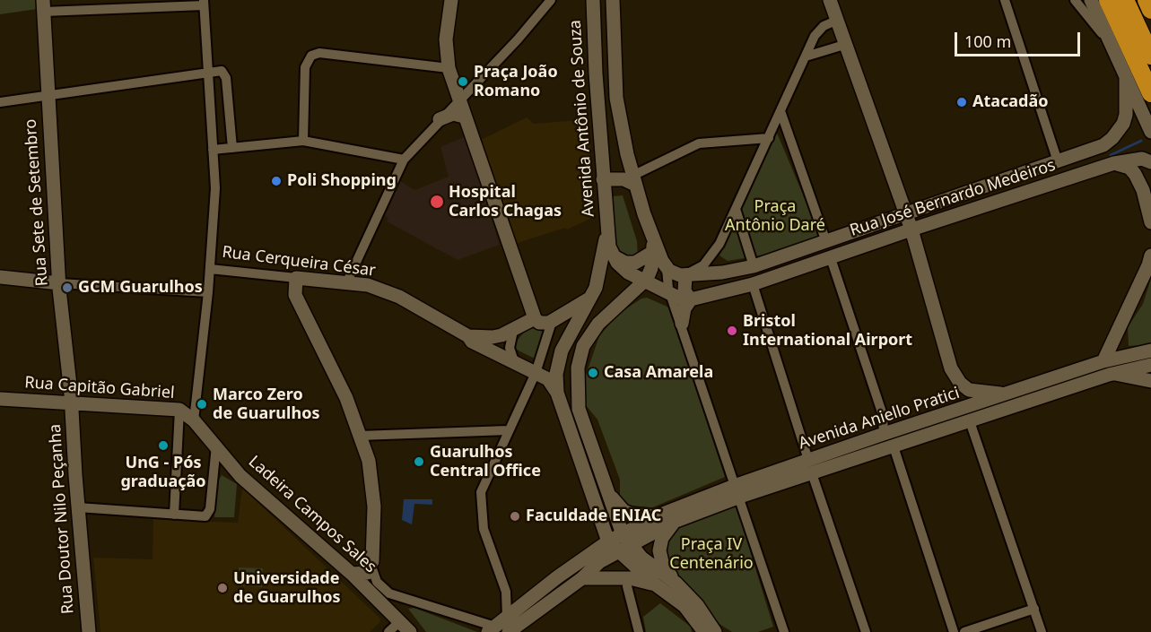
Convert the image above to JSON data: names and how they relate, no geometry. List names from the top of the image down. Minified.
{"streets":{"main road":["Avenida Antônio de Souza","Rua José Bernardo Medeiros","Rua Sete de Setembro","Rua Cerqueira César","Rua Capitão Gabriel","Avenida Aniello Pratici","Ladeira Campos Sales","Rua Doutor Nilo Peçanha"]},"crossings":[["Avenida Antônio de Souza","Rua Cerqueira César"],["Rua Sete de Setembro","Rua Capitão Gabriel"],["Rua Sete de Setembro","Rua Doutor Nilo Peçanha"],["Rua Capitão Gabriel","Ladeira Campos Sales"],["Rua Capitão Gabriel","Rua Doutor Nilo Peçanha"]],"parks":["Praça Antônio Daré","Praça IV Centenário"],"places":["Praça João Romano","Atacadão","Poli Shopping","Hospital Carlos Chagas","GCM Guarulhos","Bristol International Airport","Casa Amarela","Marco Zero de Guarulhos","UnG - Pós graduação","Guarulhos Central Office","Faculdade ENIAC","Universidade de Guarulhos"],"scale_bar":"100 m"}
